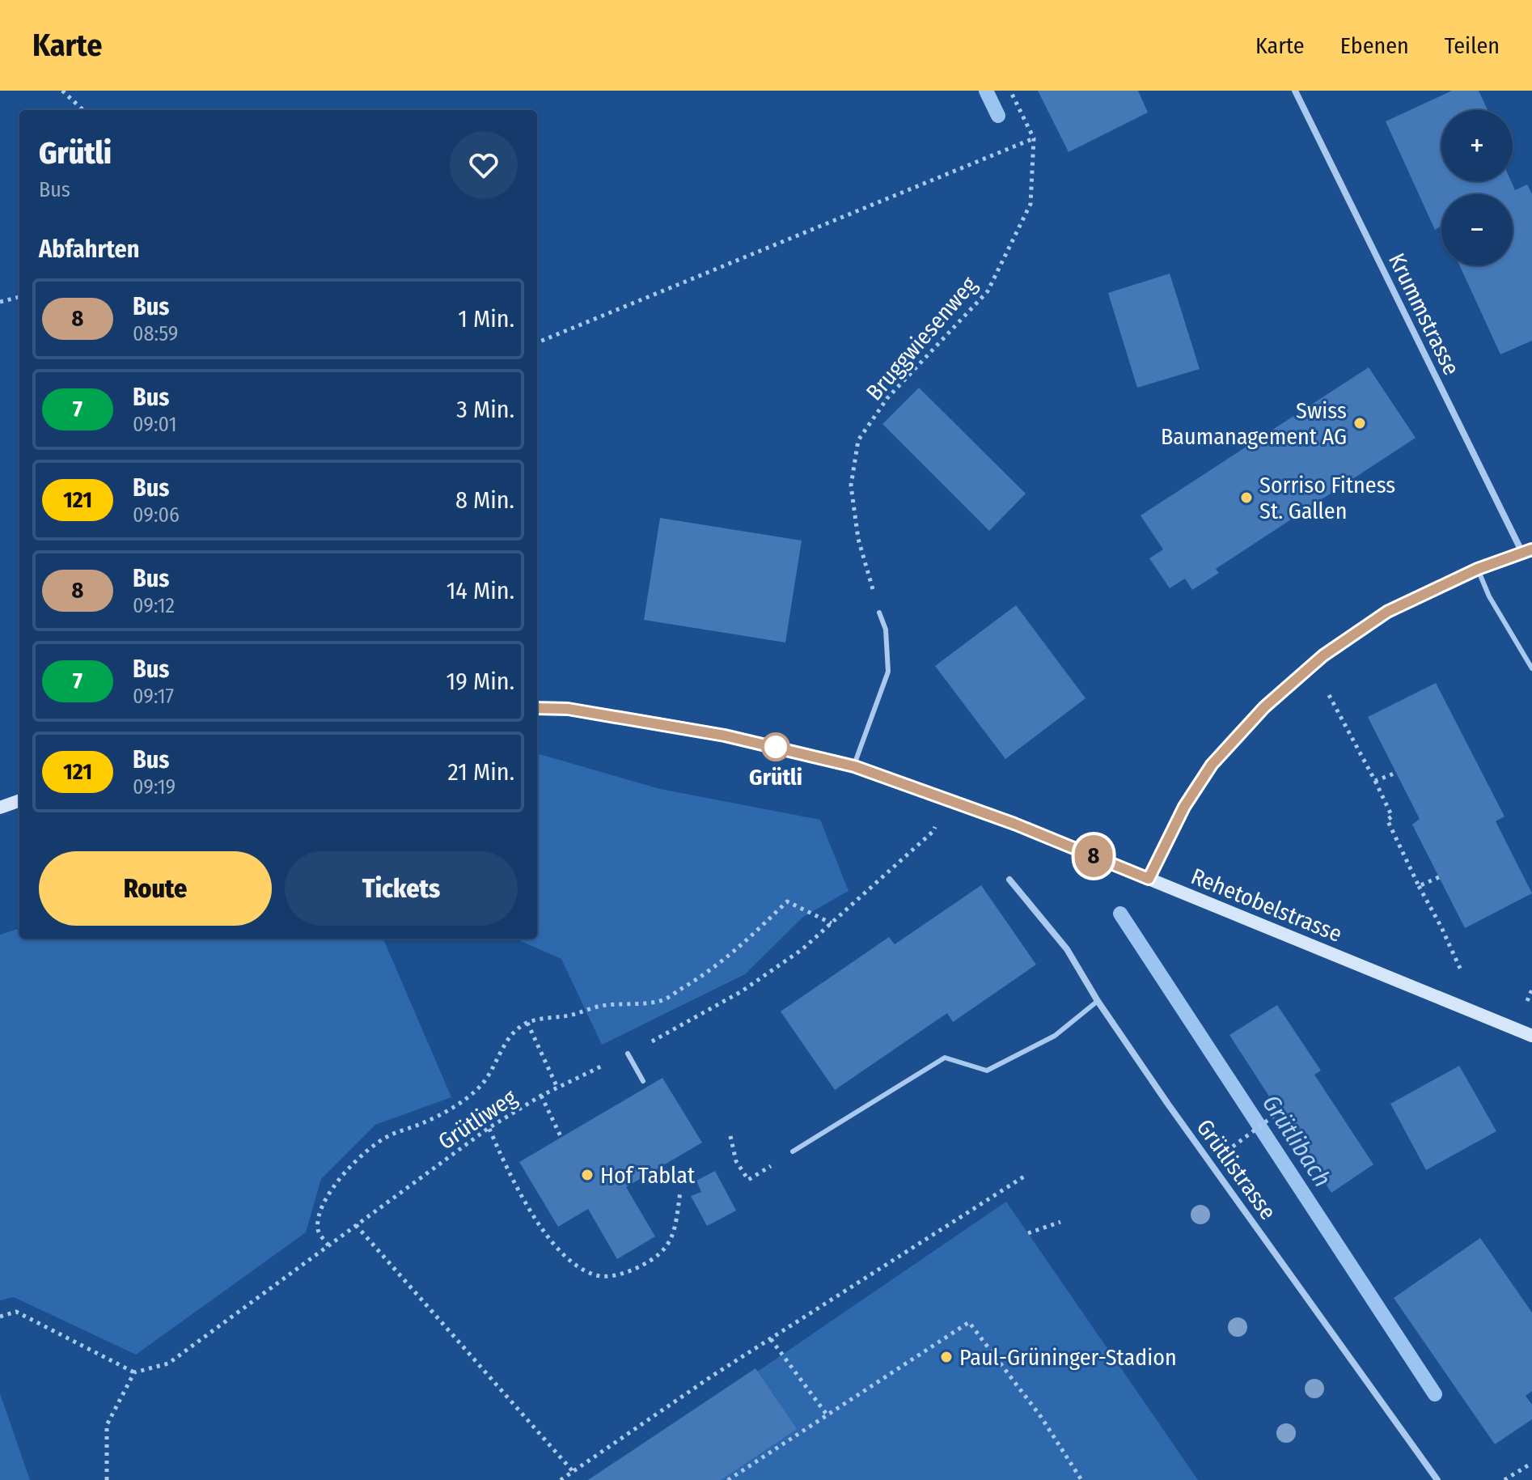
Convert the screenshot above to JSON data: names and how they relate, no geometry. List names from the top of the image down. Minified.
{"streets":{"street":["Krummstrasse","Rehetobelstrasse","Grütlistrasse"],"path":["Bruggwiesenweg","Grütliweg"]},"water":["Grütlibach"],"places":["Swiss Baumanagement AG","Sorriso Fitness St. Gallen","Grütli","Hof Tablat","Paul-Grüninger-Stadion"],"lines":["bus line 8"],"page":{"header":"Karte","nav":["Karte","Ebenen","Teilen"],"on_map":"8","map_buttons":["+","−"],"heading":[["Grütli","Bus"],"Abfahrten"],"list":[{"mark":"8","name":"Bus","note":"08:59","value":"1 Min."},{"mark":"7","name":"Bus","note":"09:01","value":"3 Min."},{"mark":"121","name":"Bus","note":"09:06","value":"8 Min."},{"mark":"8","name":"Bus","note":"09:12","value":"14 Min."},{"mark":"7","name":"Bus","note":"09:17","value":"19 Min."},{"mark":"121","name":"Bus","note":"09:19","value":"21 Min."}],"buttons":["Route","Tickets"]}}
